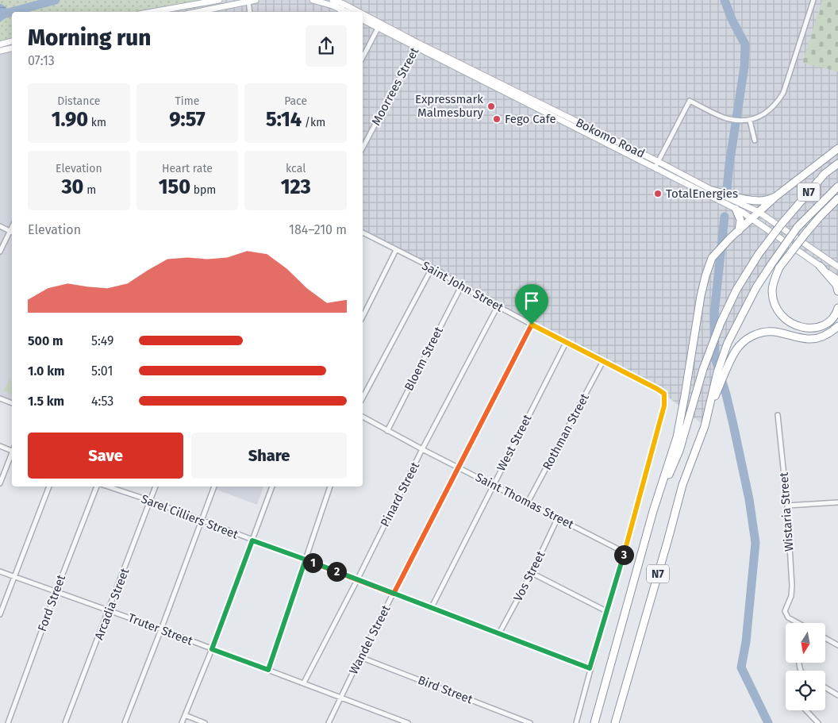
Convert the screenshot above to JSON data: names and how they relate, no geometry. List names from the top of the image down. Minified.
{"streets":{"highway":["N7"],"main road":["Bokomo Road"],"street":["Moorrees Street","Saint John Street","Bloem Street","Rothman Street","West Street","Pinard Street","Saint Thomas Street","Wistaria Street","Sarel Cilliers Street","Vos Street","Ford Street","Arcadia Street","Truter Street","Wandel Street","Bird Street"]},"crossings":[["Moorrees Street","Bokomo Road"],["Saint John Street","Bloem Street"],["Saint John Street","Rothman Street"],["Saint John Street","West Street"],["Saint John Street","Pinard Street"],["Saint John Street","Saint Thomas Street"],["Saint John Street","Wandel Street"],["Bloem Street","Saint Thomas Street"],["Rothman Street","Saint Thomas Street"],["West Street","Saint Thomas Street"],["West Street","Sarel Cilliers Street"],["Pinard Street","Saint Thomas Street"],["Pinard Street","Sarel Cilliers Street"],["Pinard Street","Truter Street"],["Saint Thomas Street","Vos Street"],["Saint Thomas Street","Wandel Street"],["Sarel Cilliers Street","Vos Street"],["Sarel Cilliers Street","Arcadia Street"],["Sarel Cilliers Street","Wandel Street"],["Ford Street","Truter Street"],["Arcadia Street","Truter Street"],["Truter Street","Wandel Street"],["Wandel Street","Bird Street"]],"places":["Expressmark Malmesbury","Fego Cafe","TotalEnergies"],"north":"bottom","page":{"heading":["Morning run","07:13"],"stats":[["Distance","1.90 km"],["Time","9:57"],["Pace","5:14 /km"],["Elevation","30 m"],["Heart rate","150 bpm"],["kcal","123"]],"chart":["Elevation","184–210 m"],"list":[{"name":"500 m","note":"5:49"},{"name":"1.0 km","note":"5:01"},{"name":"1.5 km","note":"4:53"}],"buttons":["Save","Share"],"pins":["3","1","2"]}}
